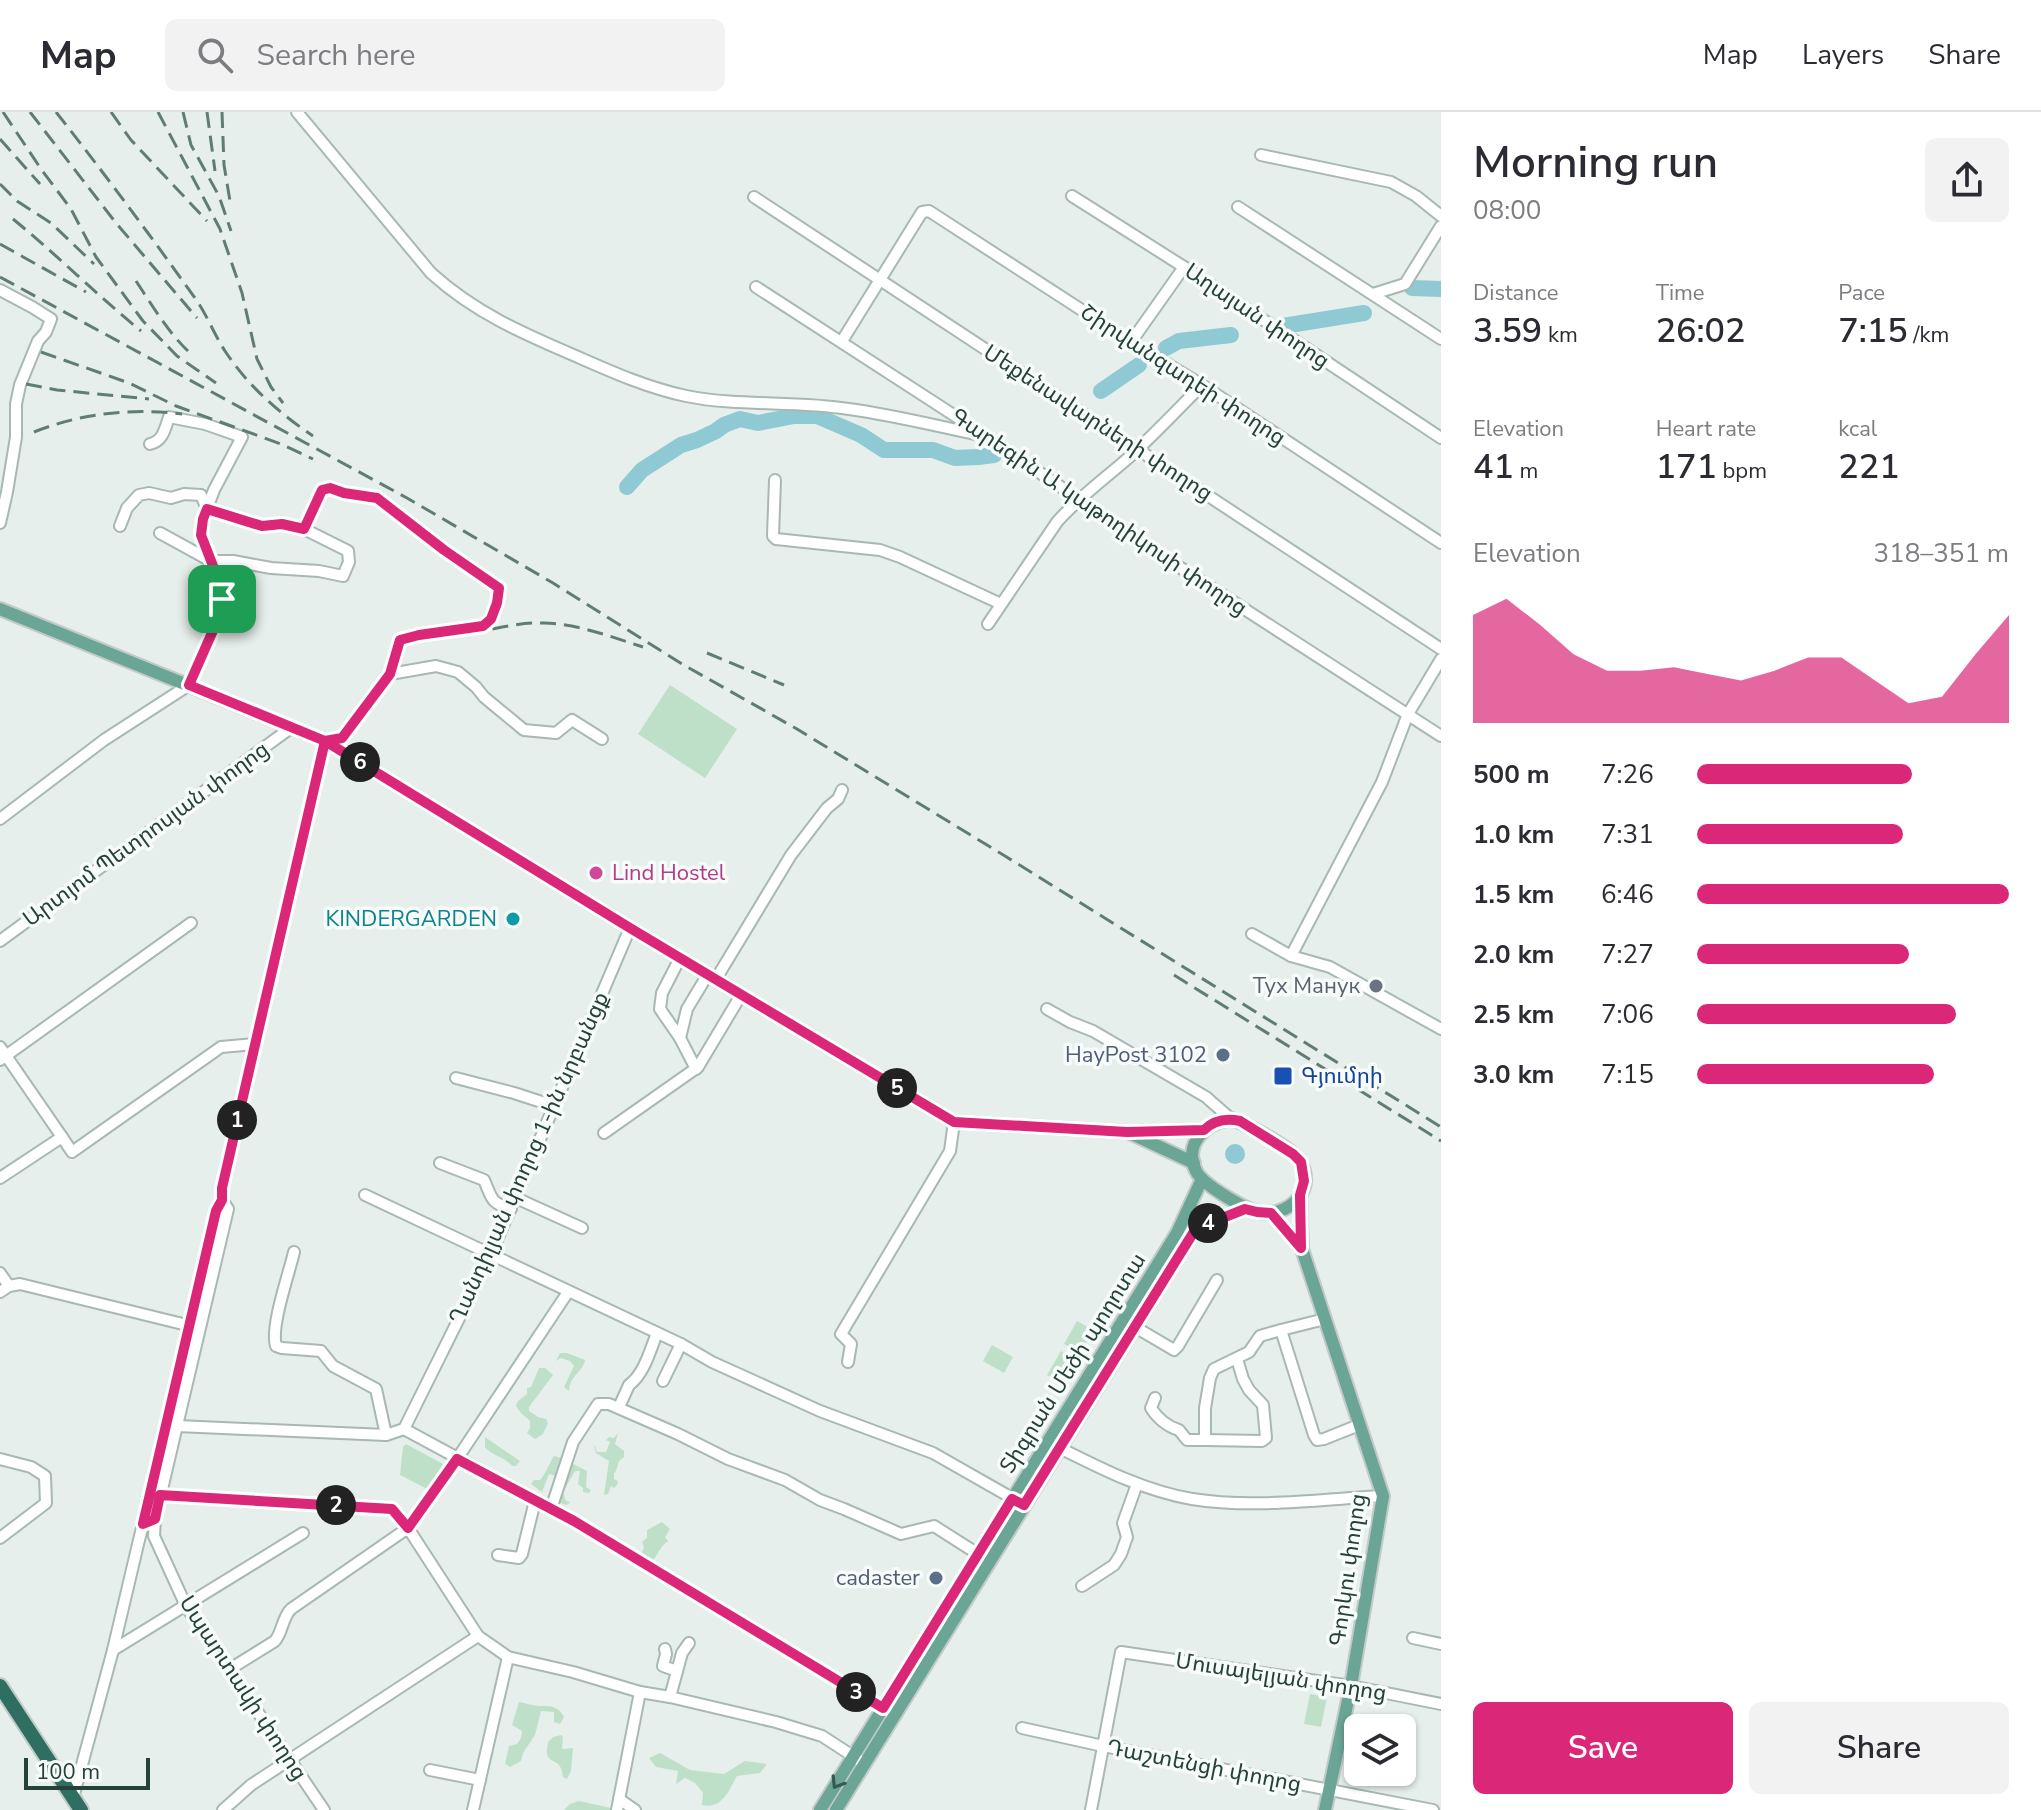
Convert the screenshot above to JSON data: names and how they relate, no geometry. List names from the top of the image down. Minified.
{"streets":{"main road":["Տիգրան Մեծի պողոտա","Գորկու փողոց"],"street":["Աղայան փողոց","Շիրվանզադեի փողոց","Մեքենավարների փողոց","Գարեգին Ա կաթողիկոսի փողոց","Արտյոմ Պետրոսյան փողոց","Ղանդիլյան փողոց 1-ին նրբանցք","Մուսայելյան փողոց","Սպարտակի փողոց","Դաշտենցի փողոց"]},"crossings":[["Շիրվանզադեի փողոց","Մեքենավարների փողոց"],["Տիգրան Մեծի պողոտա","Գորկու փողոց"],["Գորկու փողոց","Մուսայելյան փողոց"],["Գորկու փողոց","Դաշտենցի փողոց"],["Մուսայելյան փողոց","Դաշտենցի փողոց"]],"places":{"other":["Lind Hostel","KINDERGARDEN","Тух Манук","HayPost 3102","cadaster"],"transit":["Գյումրի"]},"scale_bar":"100 m","page":{"header":"Map","search":"Search here","nav":["Map","Layers","Share"],"heading":["Morning run","08:00"],"stats":[["Distance","3.59 km"],["Time","26:02"],["Pace","7:15 /km"],["Elevation","41 m"],["Heart rate","171 bpm"],["kcal","221"]],"chart":["Elevation","318–351 m"],"pins":["6","5","1","4","2","3"],"list":[{"name":"500 m","note":"7:26"},{"name":"1.0 km","note":"7:31"},{"name":"1.5 km","note":"6:46"},{"name":"2.0 km","note":"7:27"},{"name":"2.5 km","note":"7:06"},{"name":"3.0 km","note":"7:15"}],"buttons":["Save","Share"],"scale":"100 m"}}
